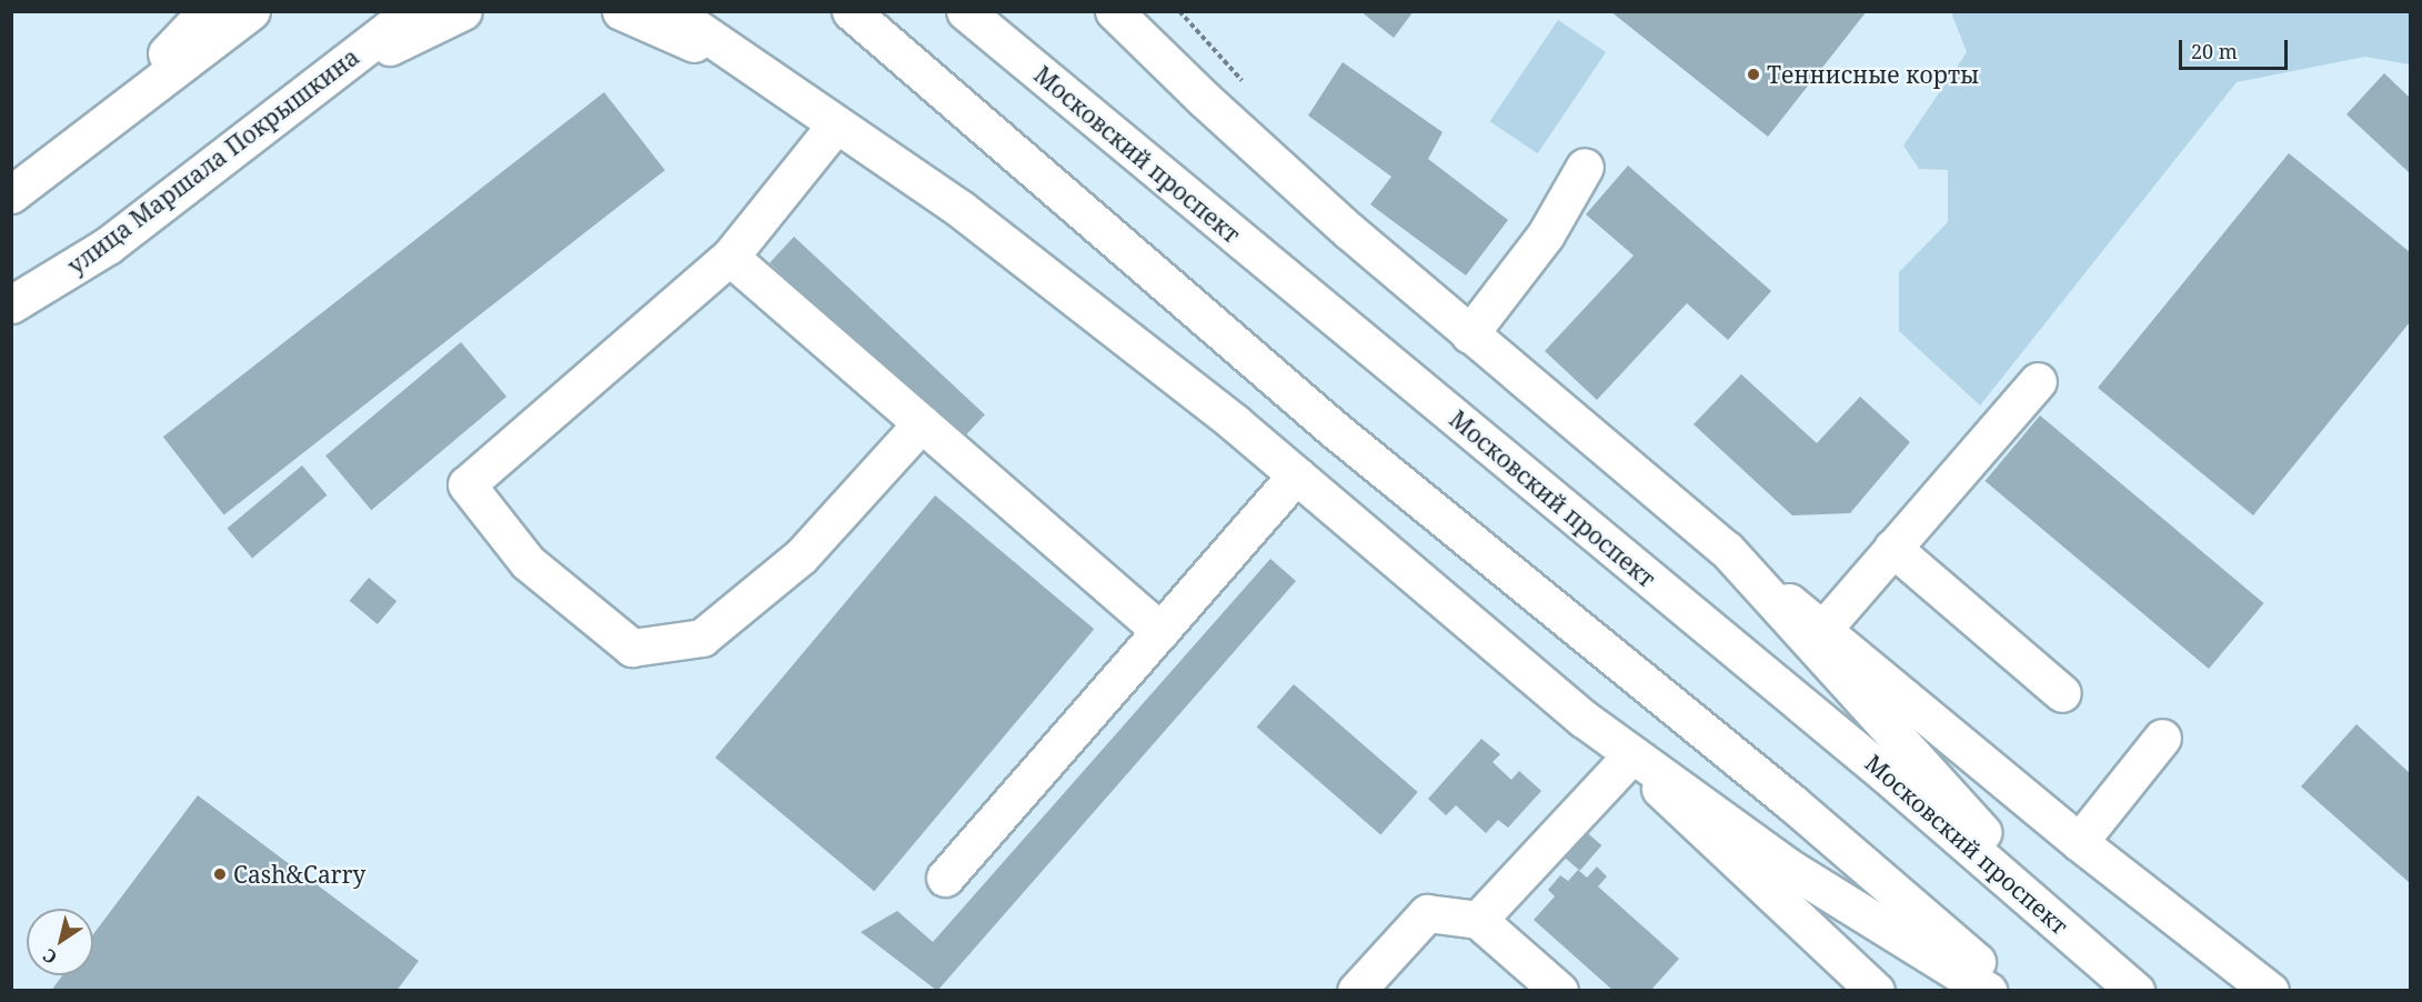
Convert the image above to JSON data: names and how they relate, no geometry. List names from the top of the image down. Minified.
{"streets":{"main road":["Московский проспект","улица Маршала Покрышкина"]},"places":["Теннисные корты","Cash&Carry"],"scale_bar":"20 m","north":"bottom left"}
